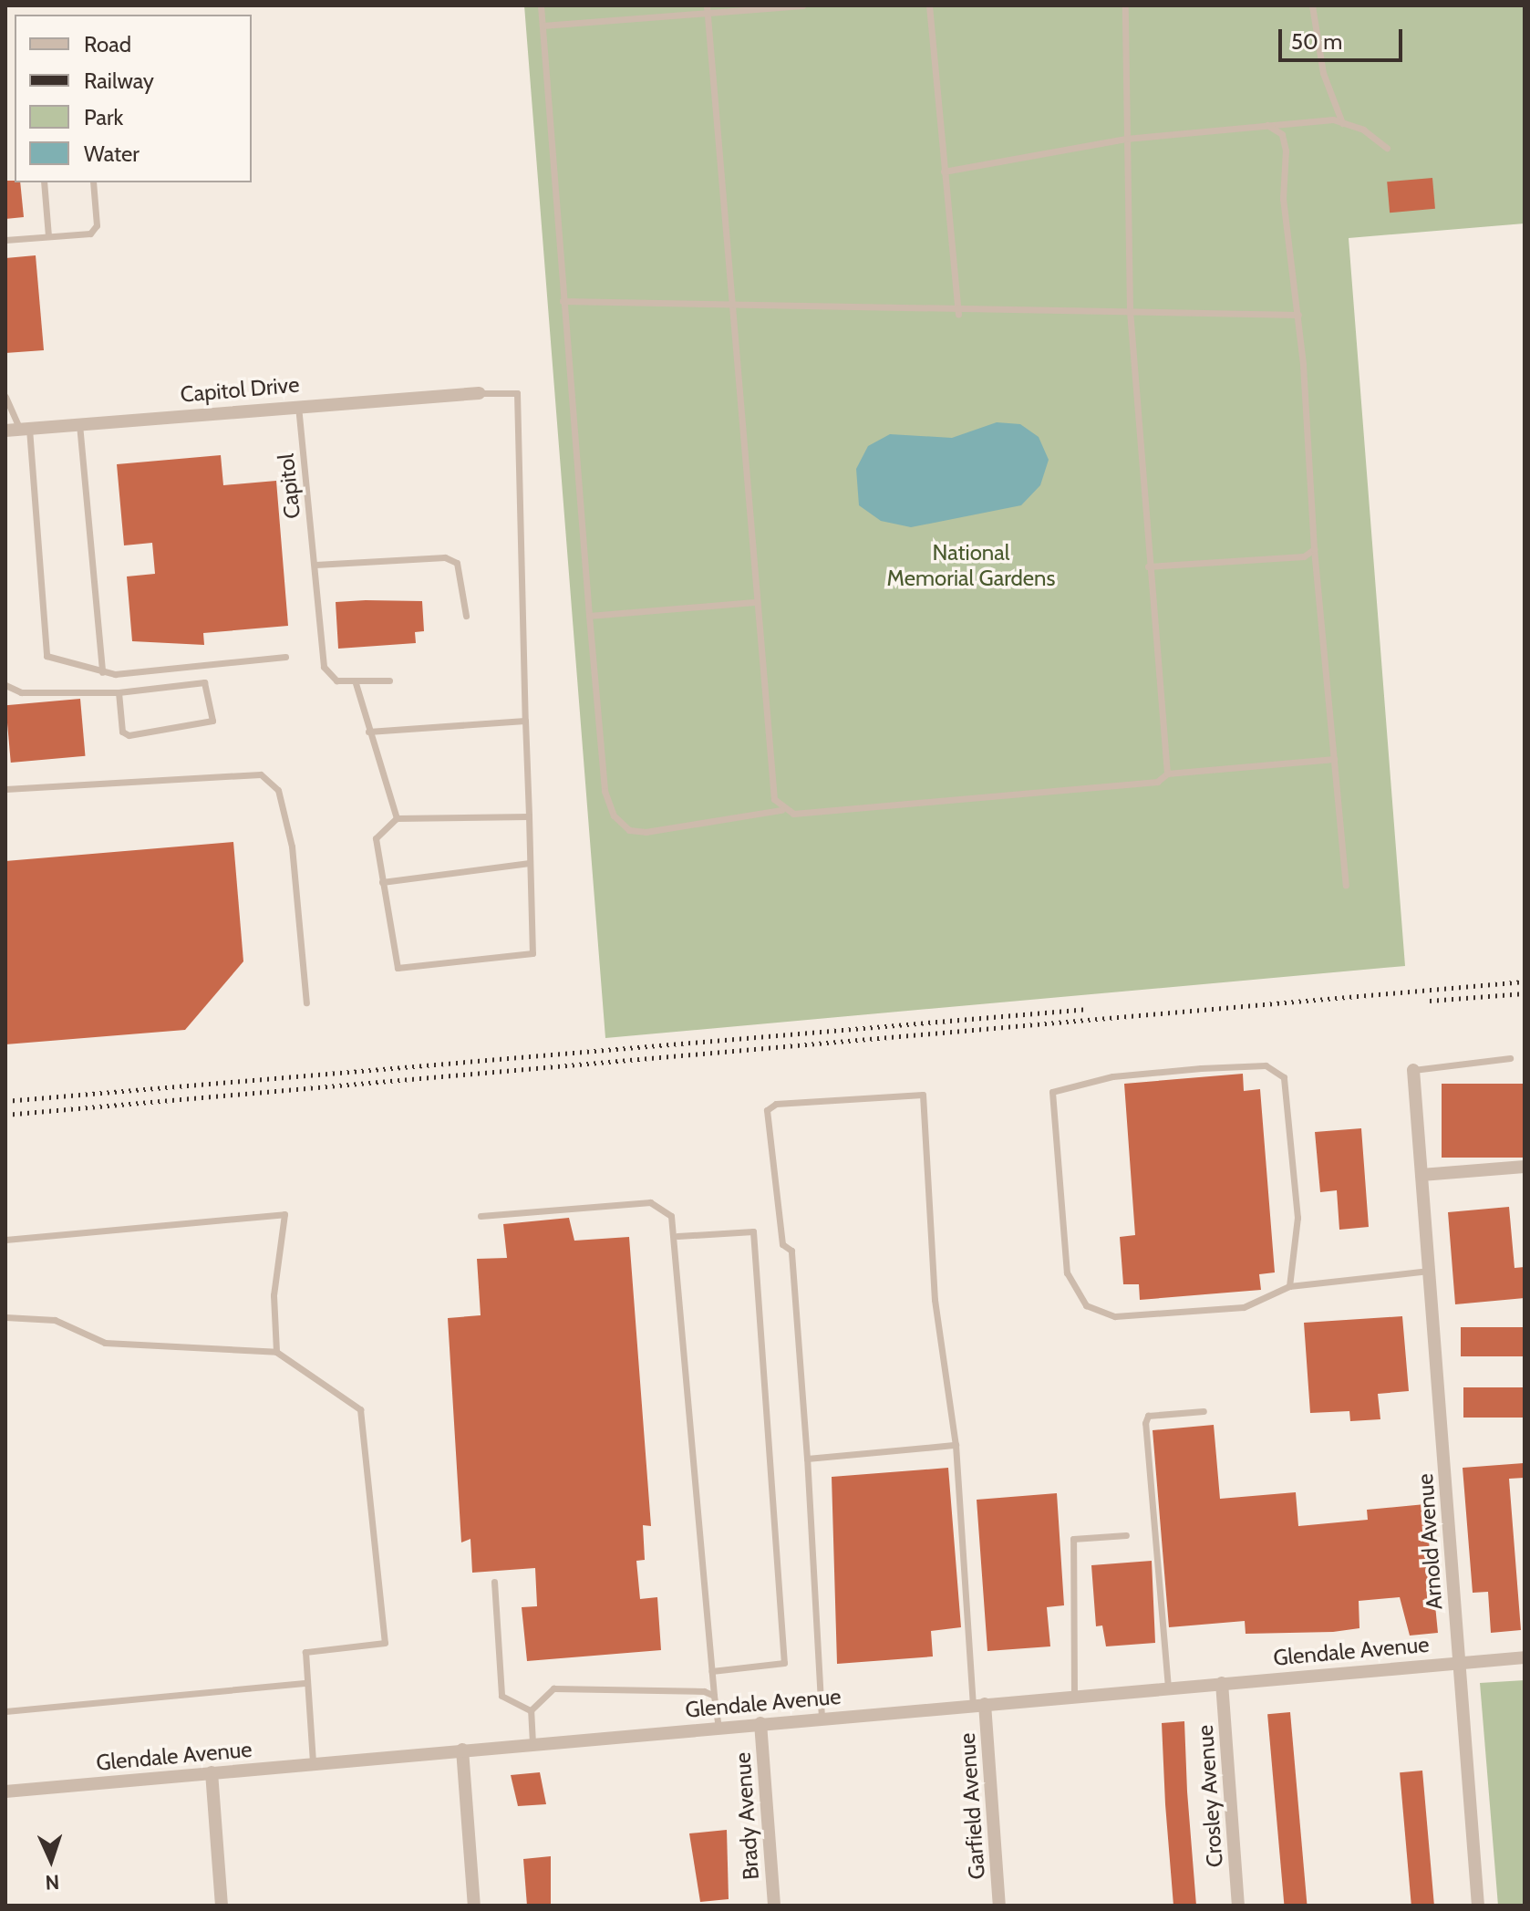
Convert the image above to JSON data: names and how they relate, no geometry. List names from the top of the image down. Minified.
{"streets":{"street":["Capitol Drive","Arnold Avenue","Glendale Avenue","Crosley Avenue","Garfield Avenue","Brady Avenue"],"lane":["Capitol"]},"crossings":[["Capitol Drive","Capitol"],["Arnold Avenue","Glendale Avenue"],["Glendale Avenue","Crosley Avenue"],["Glendale Avenue","Garfield Avenue"],["Glendale Avenue","Brady Avenue"]],"parks":["National Memorial Gardens"],"legend":["Road","Railway","Park","Water"],"scale_bar":"50 m","north":"bottom"}
